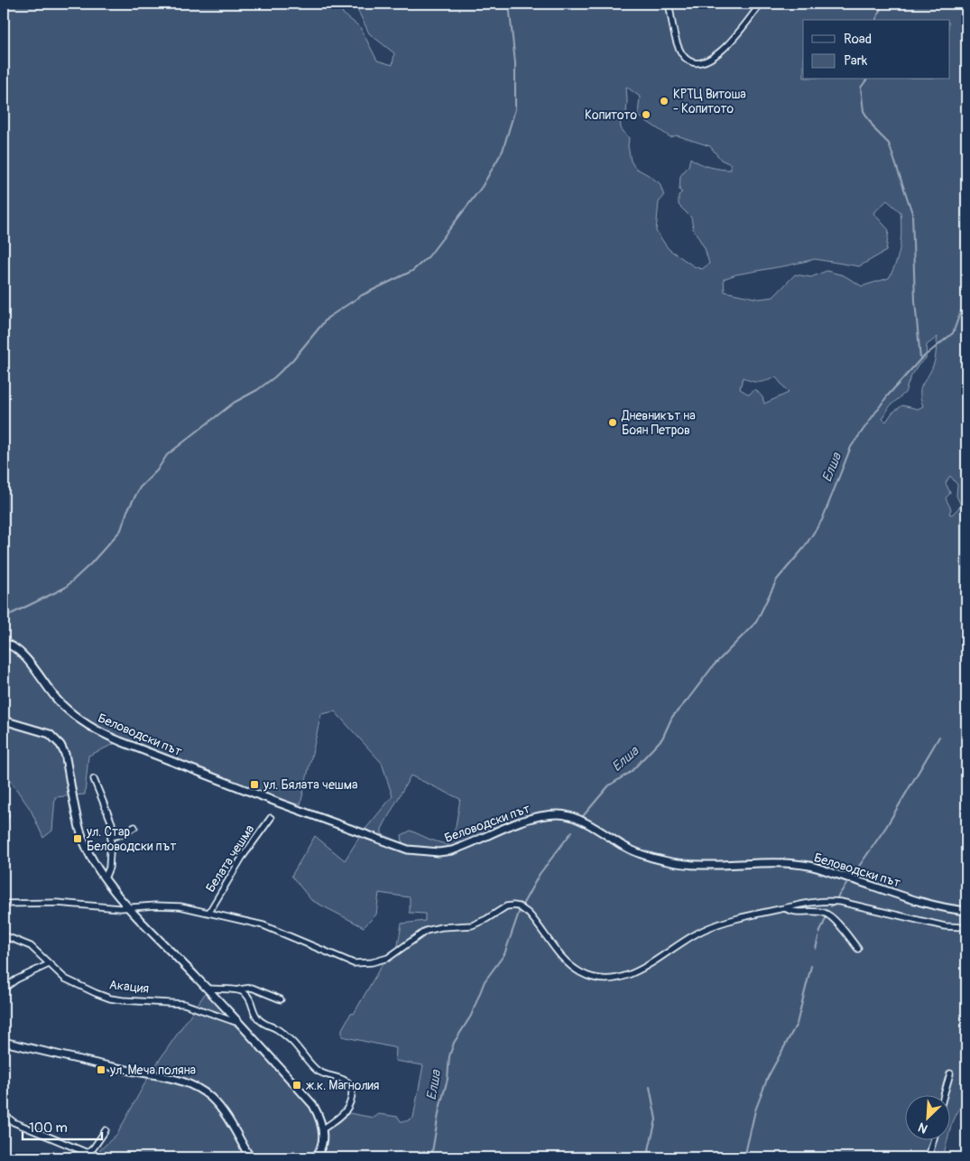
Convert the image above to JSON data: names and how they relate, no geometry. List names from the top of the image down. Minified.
{"streets":{"street":["Беловодски път","Белата чешма","Акация"]},"water":["Елша"],"places":{"other":["КРТЦ Витоша - Копитото","Копитото","Дневникът на Боян Петров"],"transit":["ул. Бялата чешма","ул. Стар Беловодски път","ул. Меча поляна","ж.к. Магнолия"]},"legend":["Road","Park"],"scale_bar":"100 m","north":"bottom left"}
